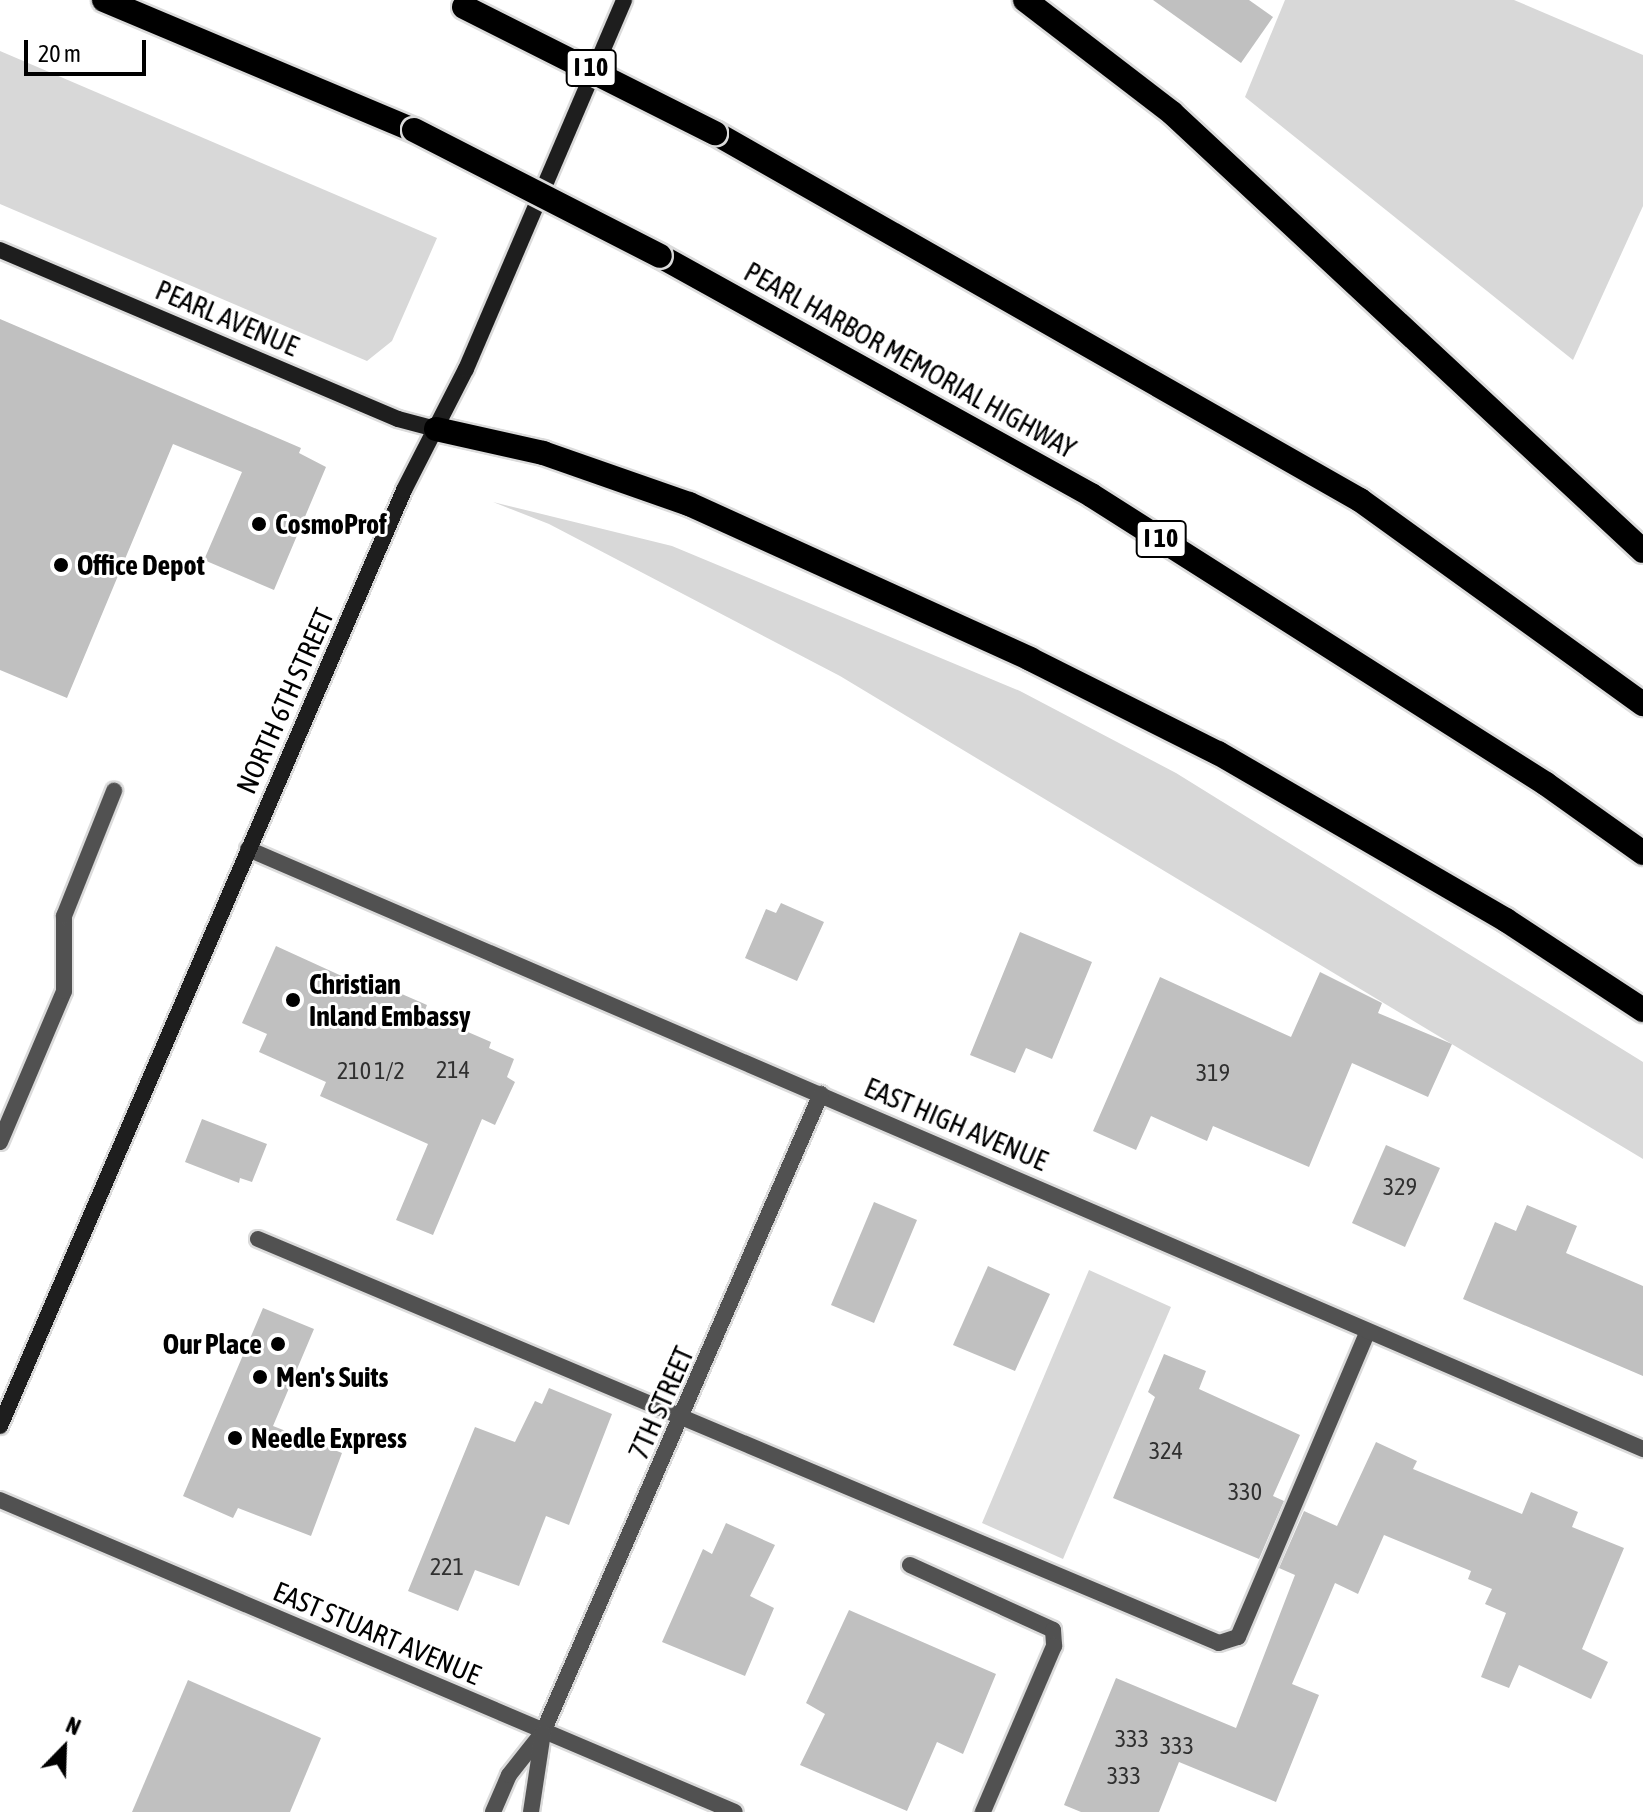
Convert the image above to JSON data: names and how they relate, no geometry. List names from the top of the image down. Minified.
{"streets":{"highway":["I 10","PEARL HARBOR MEMORIAL HIGHWAY"],"main road":["PEARL AVENUE","NORTH 6TH STREET"],"street":["EAST HIGH AVENUE","7TH STREET","EAST STUART AVENUE"]},"crossings":[["PEARL AVENUE","NORTH 6TH STREET"],["NORTH 6TH STREET","EAST HIGH AVENUE"],["EAST HIGH AVENUE","7TH STREET"],["7TH STREET","EAST STUART AVENUE"]],"places":["CosmoProf","Office Depot","Christian Inland Embassy","Our Place","Men's Suits","Needle Express"],"house_numbers":["214","210 1/2","319","329","324","330","221","333","333","333"],"scale_bar":"20 m","north":"top right"}
